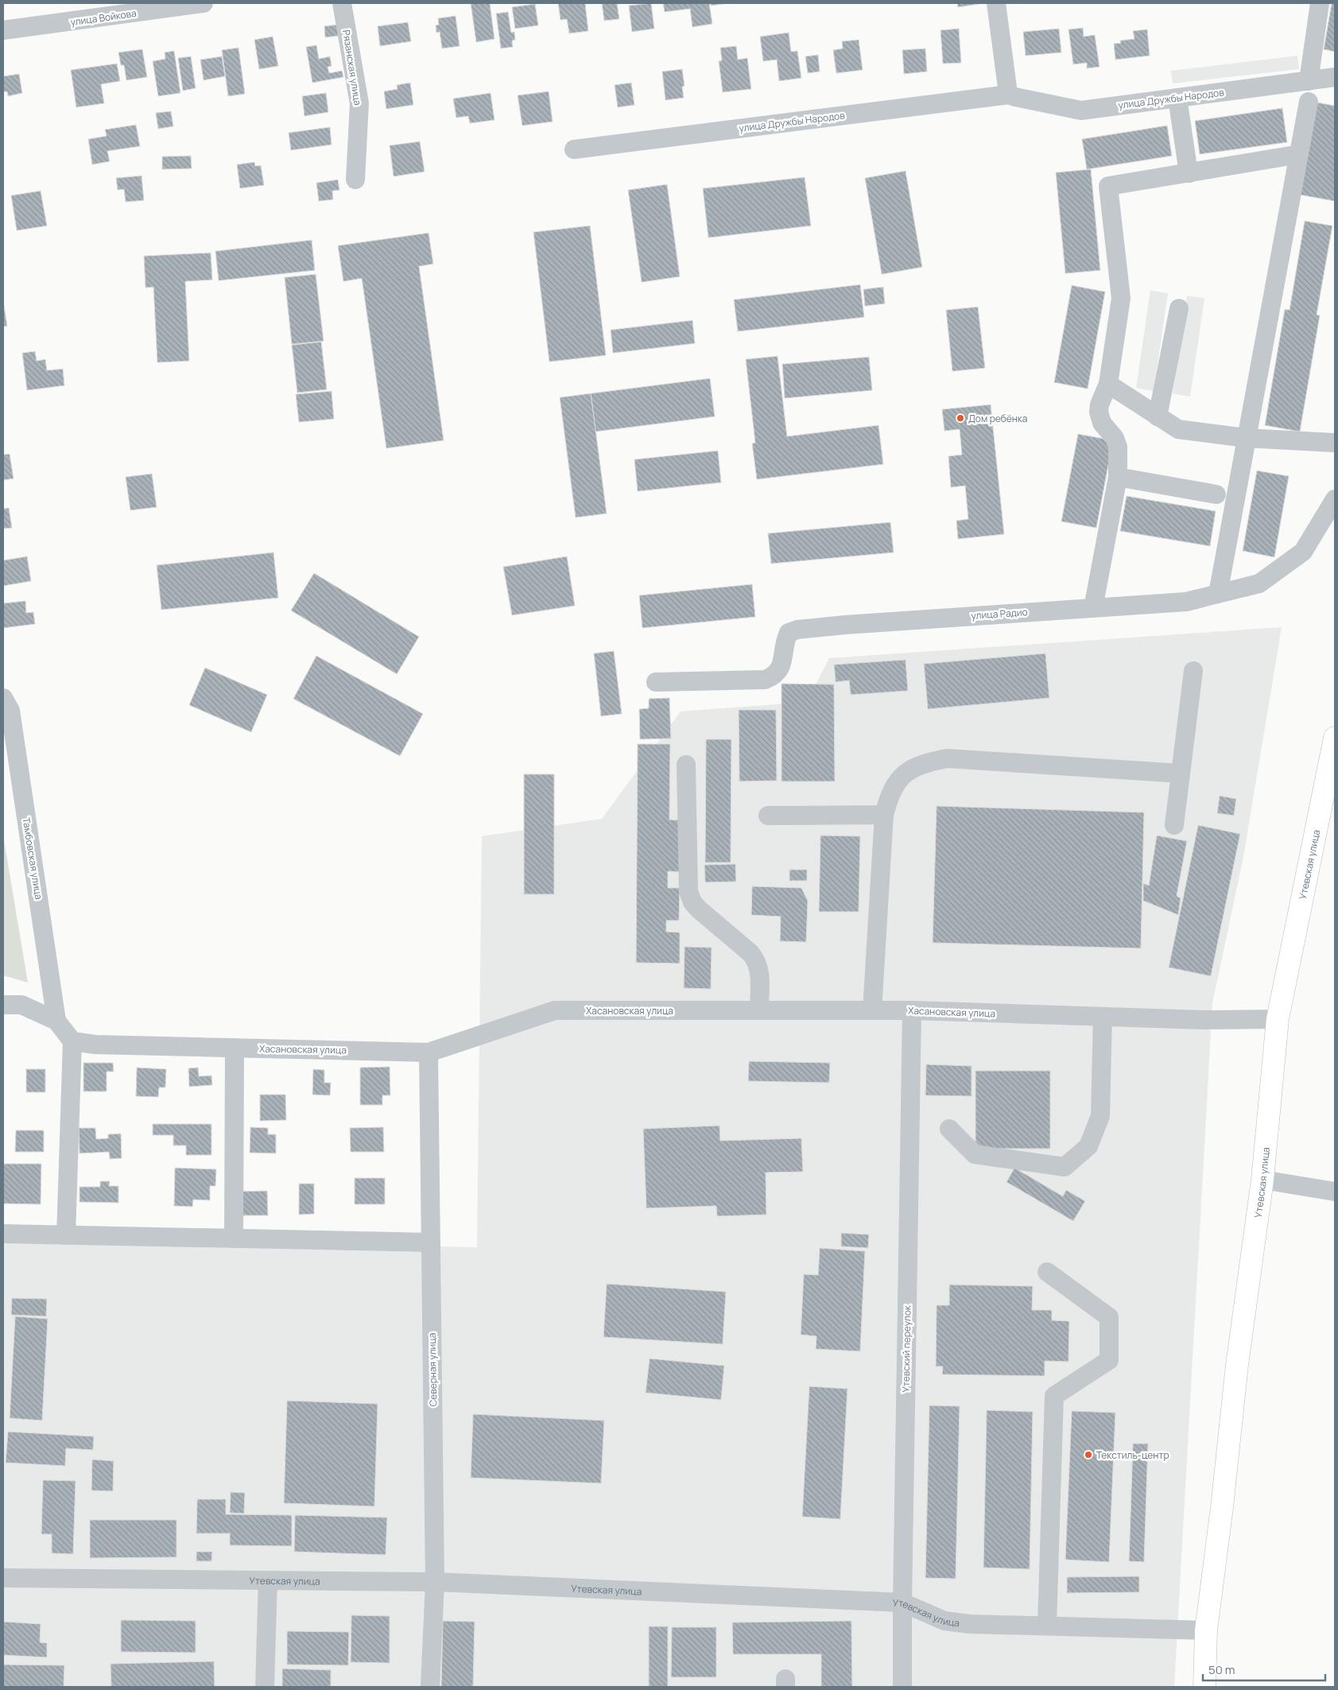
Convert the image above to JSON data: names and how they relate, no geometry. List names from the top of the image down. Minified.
{"streets":{"main road":["Утевская улица"],"street":["улица Войкова","Рязанская улица","улица Дружбы Народов","улица Радио","Тамбовская улица","Хасановская улица","Утевский переулок","Северная улица"]},"crossings":[["Утевская улица","Хасановская улица"],["Утевская улица","Утевский переулок"],["Утевская улица","Северная улица"],["Хасановская улица","Утевский переулок"],["Хасановская улица","Северная улица"]],"places":["Дом ребёнка","Текстиль-центр"],"scale_bar":"50 m"}
